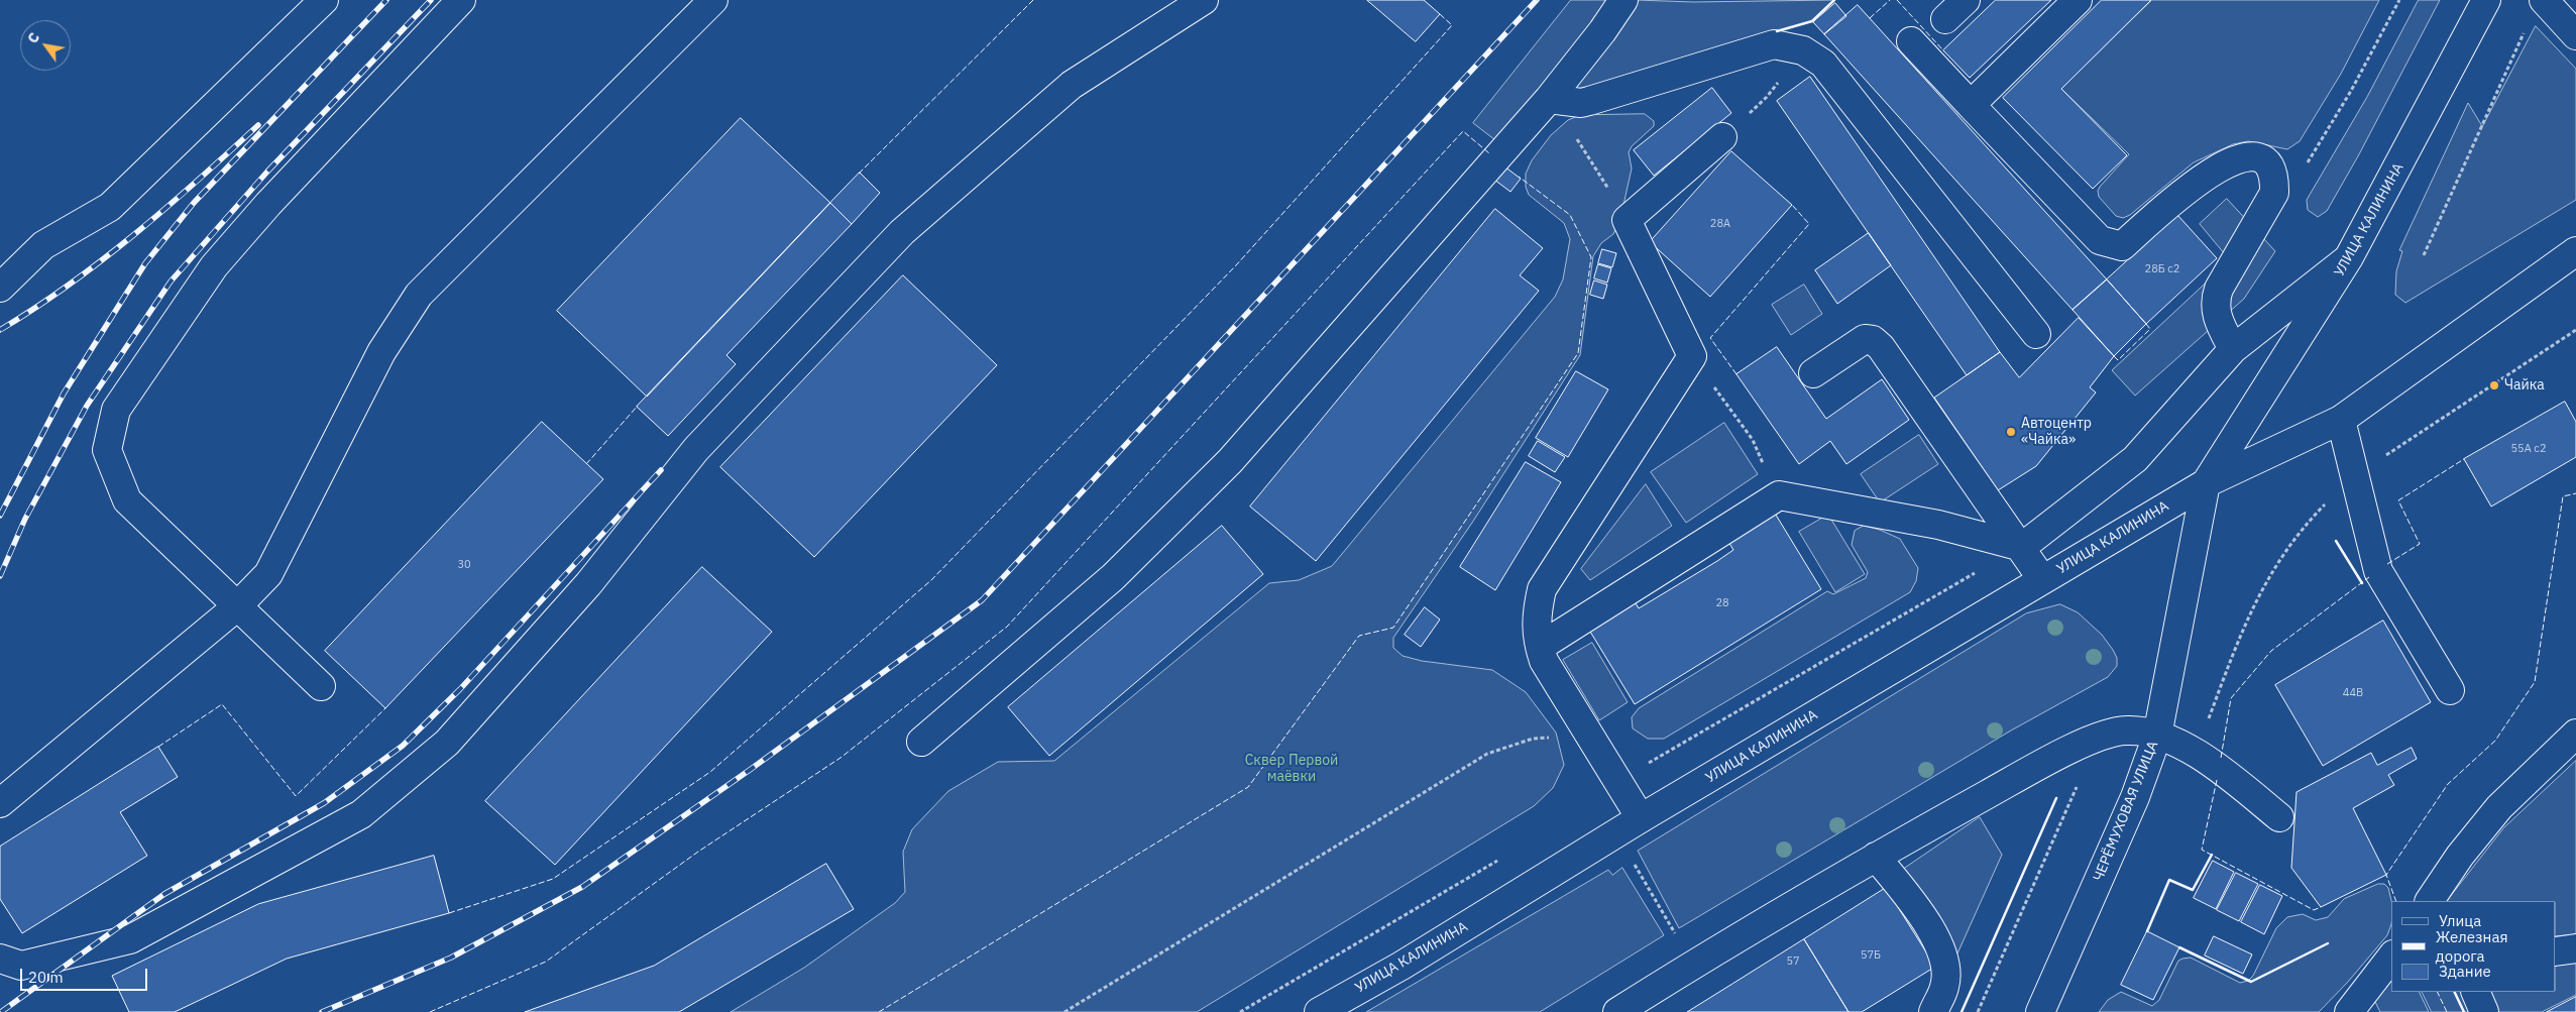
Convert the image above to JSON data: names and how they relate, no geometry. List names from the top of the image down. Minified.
{"streets":{"main road":["УЛИЦА КАЛИНИНА","ЧЕРЁМУХОВАЯ УЛИЦА"]},"crossings":[["УЛИЦА КАЛИНИНА","ЧЕРЁМУХОВАЯ УЛИЦА"]],"parks":["Сквер Первой маёвки"],"places":["Чайка","Автоцентр «Чайка»"],"house_numbers":["28А","28Б с2","55А с2","30","28","44В","57Б","57"],"legend":["Улица","Железная дорога","Здание"],"scale_bar":"20 m","north":"top left"}
